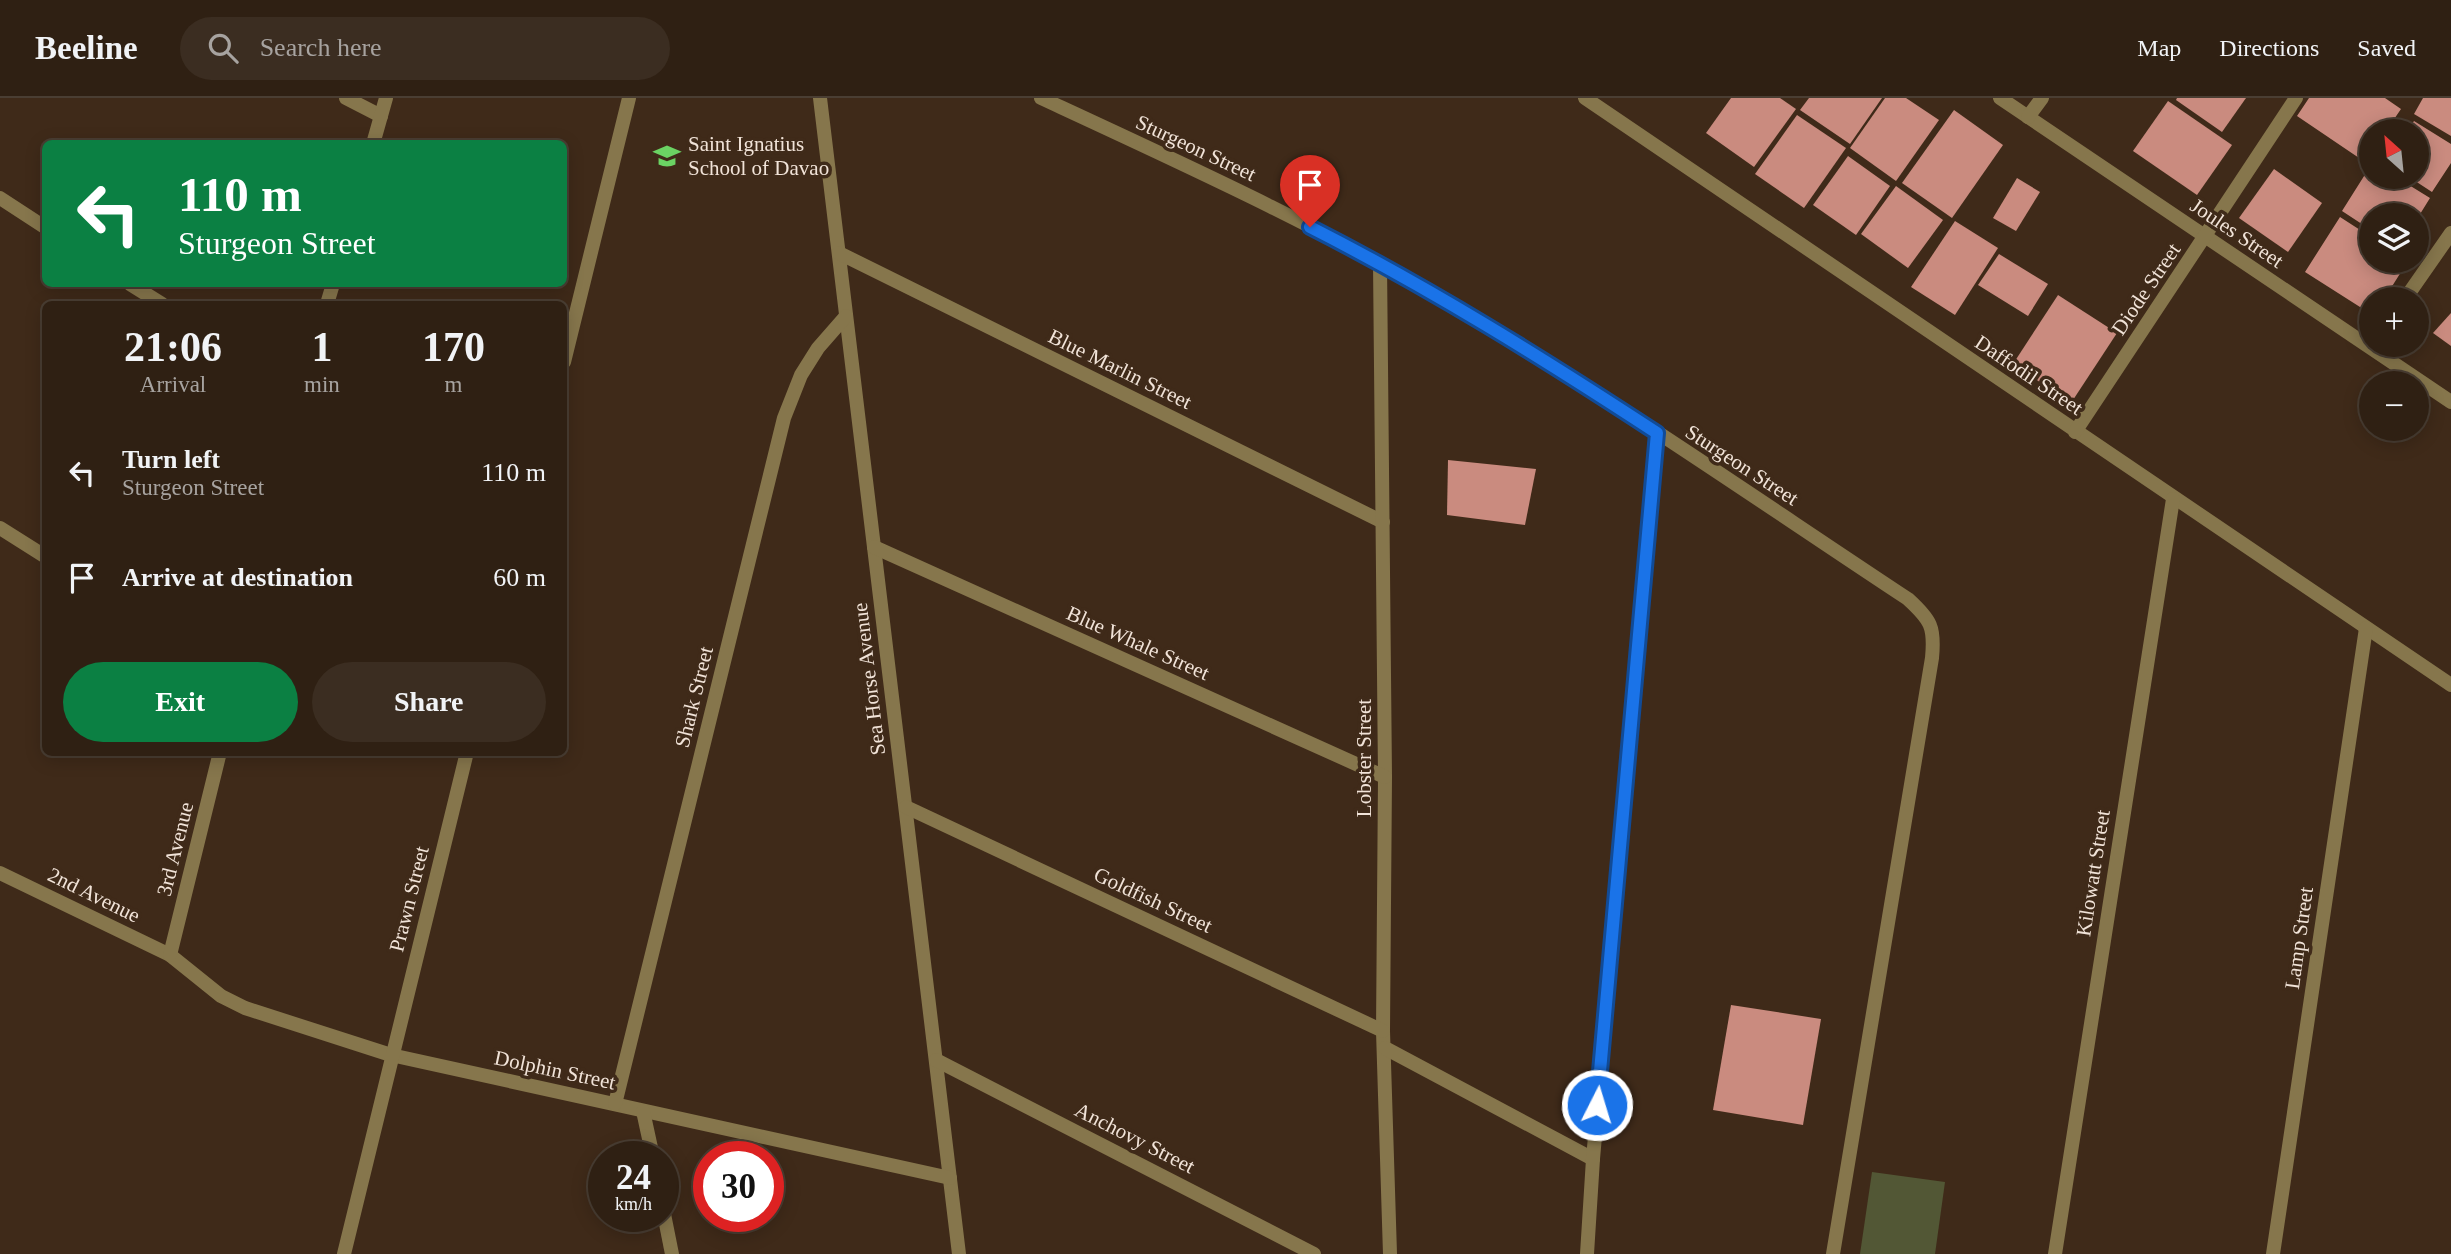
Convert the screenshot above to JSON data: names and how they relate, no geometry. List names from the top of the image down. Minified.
{"streets":{"street":["Sturgeon Street","Joules Street","Diode Street","Blue Marlin Street","Daffodil Street","Blue Whale Street","Sea Horse Avenue","Shark Street","Lobster Street","3rd Avenue","Kilowatt Street","2nd Avenue","Prawn Street","Goldfish Street","Lamp Street","Dolphin Street","Anchovy Street"]},"crossings":[["Sturgeon Street","Lobster Street"],["Joules Street","Diode Street"],["Diode Street","Daffodil Street"],["Blue Marlin Street","Sea Horse Avenue"],["Blue Marlin Street","Lobster Street"],["Daffodil Street","Kilowatt Street"],["Daffodil Street","Lamp Street"],["Blue Whale Street","Sea Horse Avenue"],["Blue Whale Street","Lobster Street"],["Sea Horse Avenue","Shark Street"],["Sea Horse Avenue","Goldfish Street"],["Sea Horse Avenue","Dolphin Street"],["Sea Horse Avenue","Anchovy Street"],["Shark Street","Dolphin Street"],["Lobster Street","Goldfish Street"],["3rd Avenue","2nd Avenue"],["3rd Avenue","Dolphin Street"],["2nd Avenue","Dolphin Street"],["Prawn Street","Dolphin Street"]],"places":{"school or university":["Saint Ignatius School of Davao"]},"north":"top left","page":{"header":"Beeline","search":"Search here","nav":["Map","Directions","Saved"],"map_buttons":["+","−"],"turn":["110 m","Sturgeon Street"],"eta":["21:06","Arrival","1","min","170","m"],"list":[{"name":"Turn left","note":"Sturgeon Street","value":"110 m"},{"name":"Arrive at destination","value":"60 m"}],"buttons":["Exit","Share"],"speed":"24 km/h","limit":"30"}}
